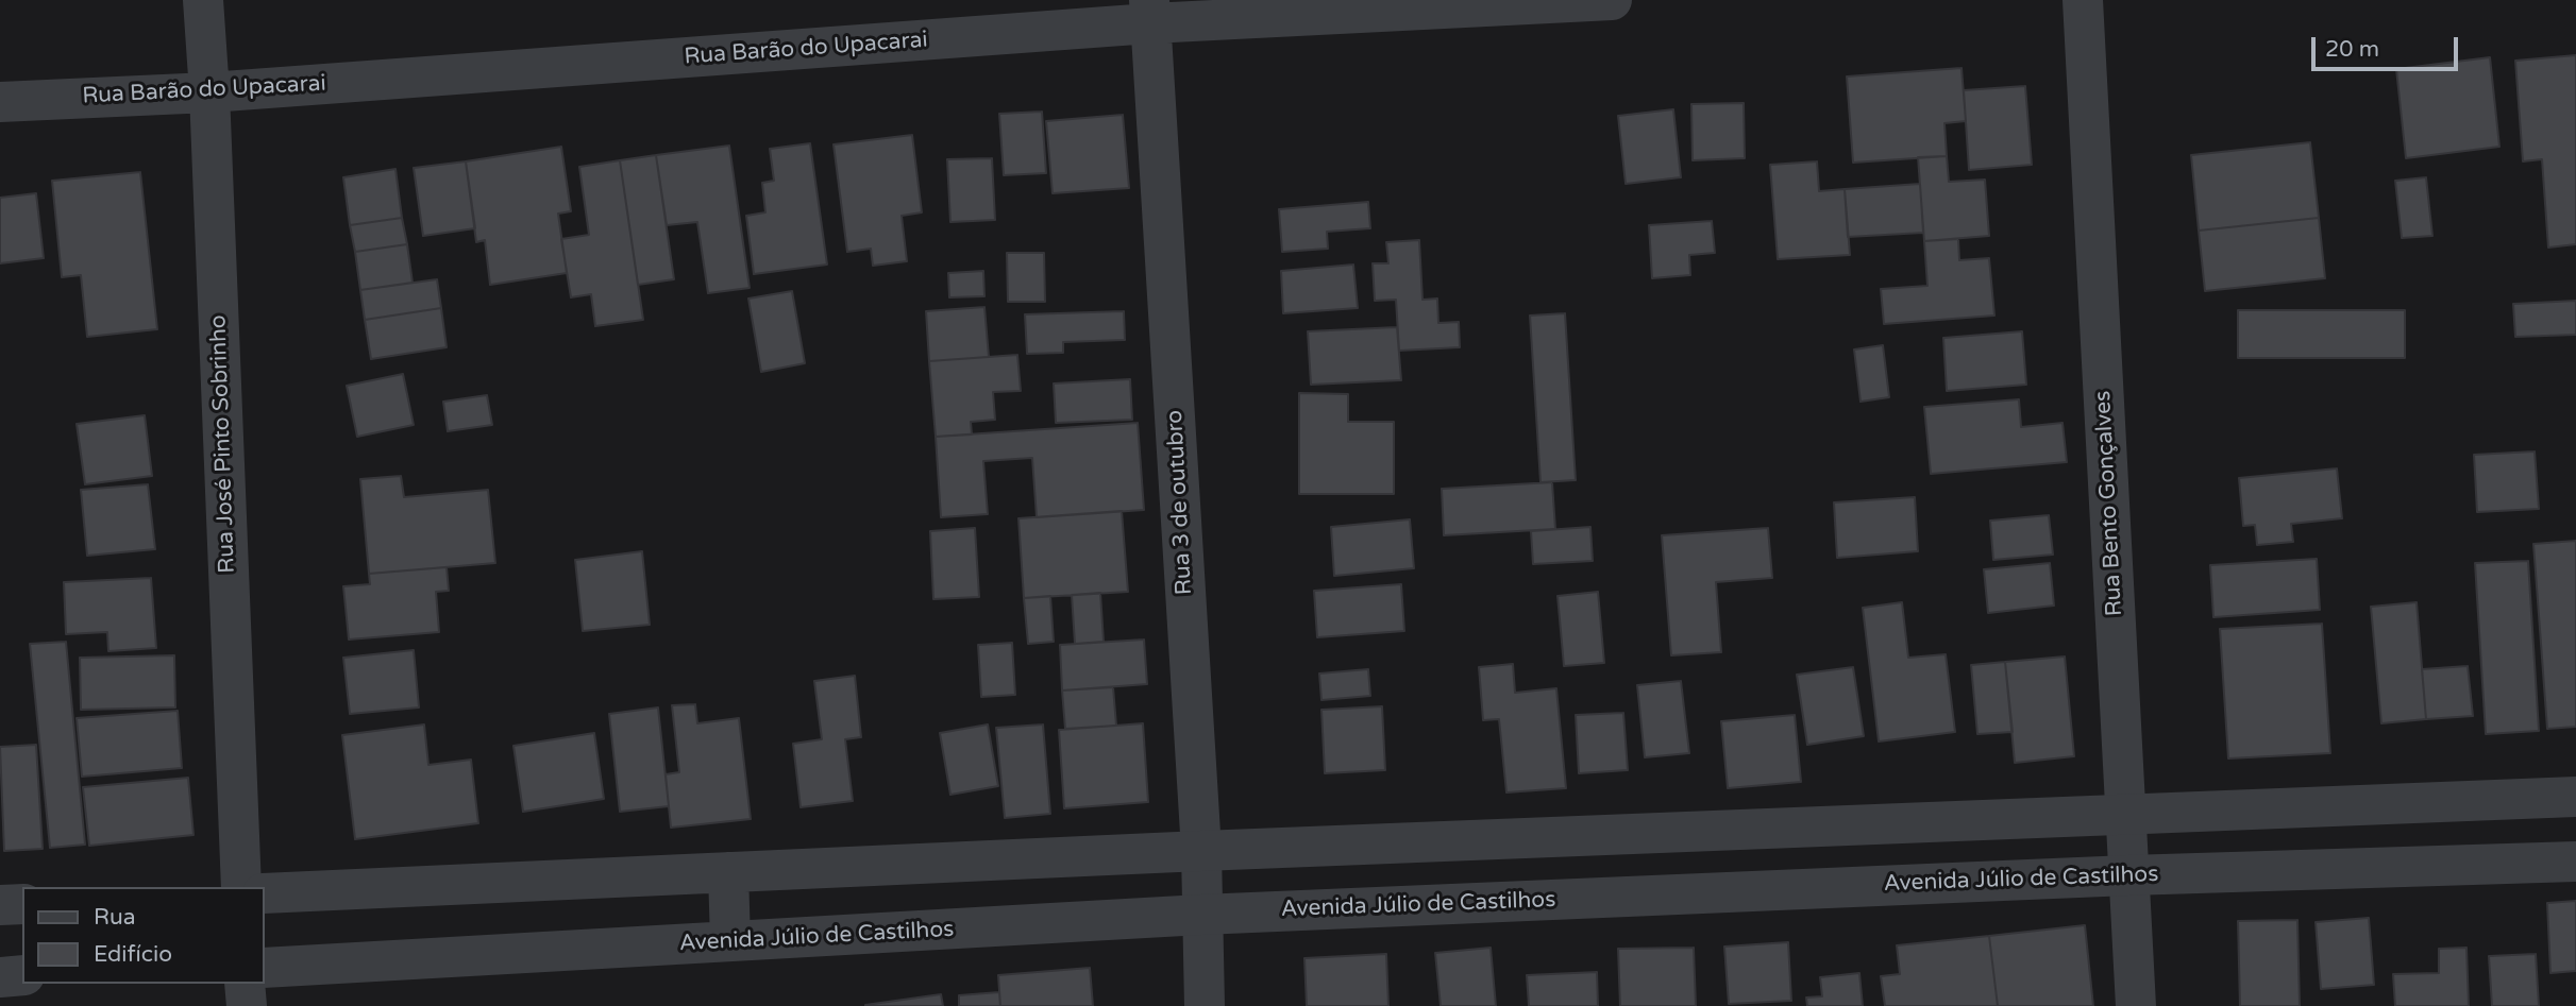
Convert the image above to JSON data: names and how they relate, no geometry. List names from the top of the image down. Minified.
{"streets":{"street":["Rua Barão do Upacarai","Rua José Pinto Sobrinho","Rua 3 de outubro","Rua Bento Gonçalves","Avenida Júlio de Castilhos"]},"crossings":[["Rua Barão do Upacarai","Rua José Pinto Sobrinho"],["Rua Barão do Upacarai","Rua 3 de outubro"],["Rua 3 de outubro","Avenida Júlio de Castilhos"],["Rua Bento Gonçalves","Avenida Júlio de Castilhos"]],"legend":["Rua","Edifício"],"scale_bar":"20 m"}
